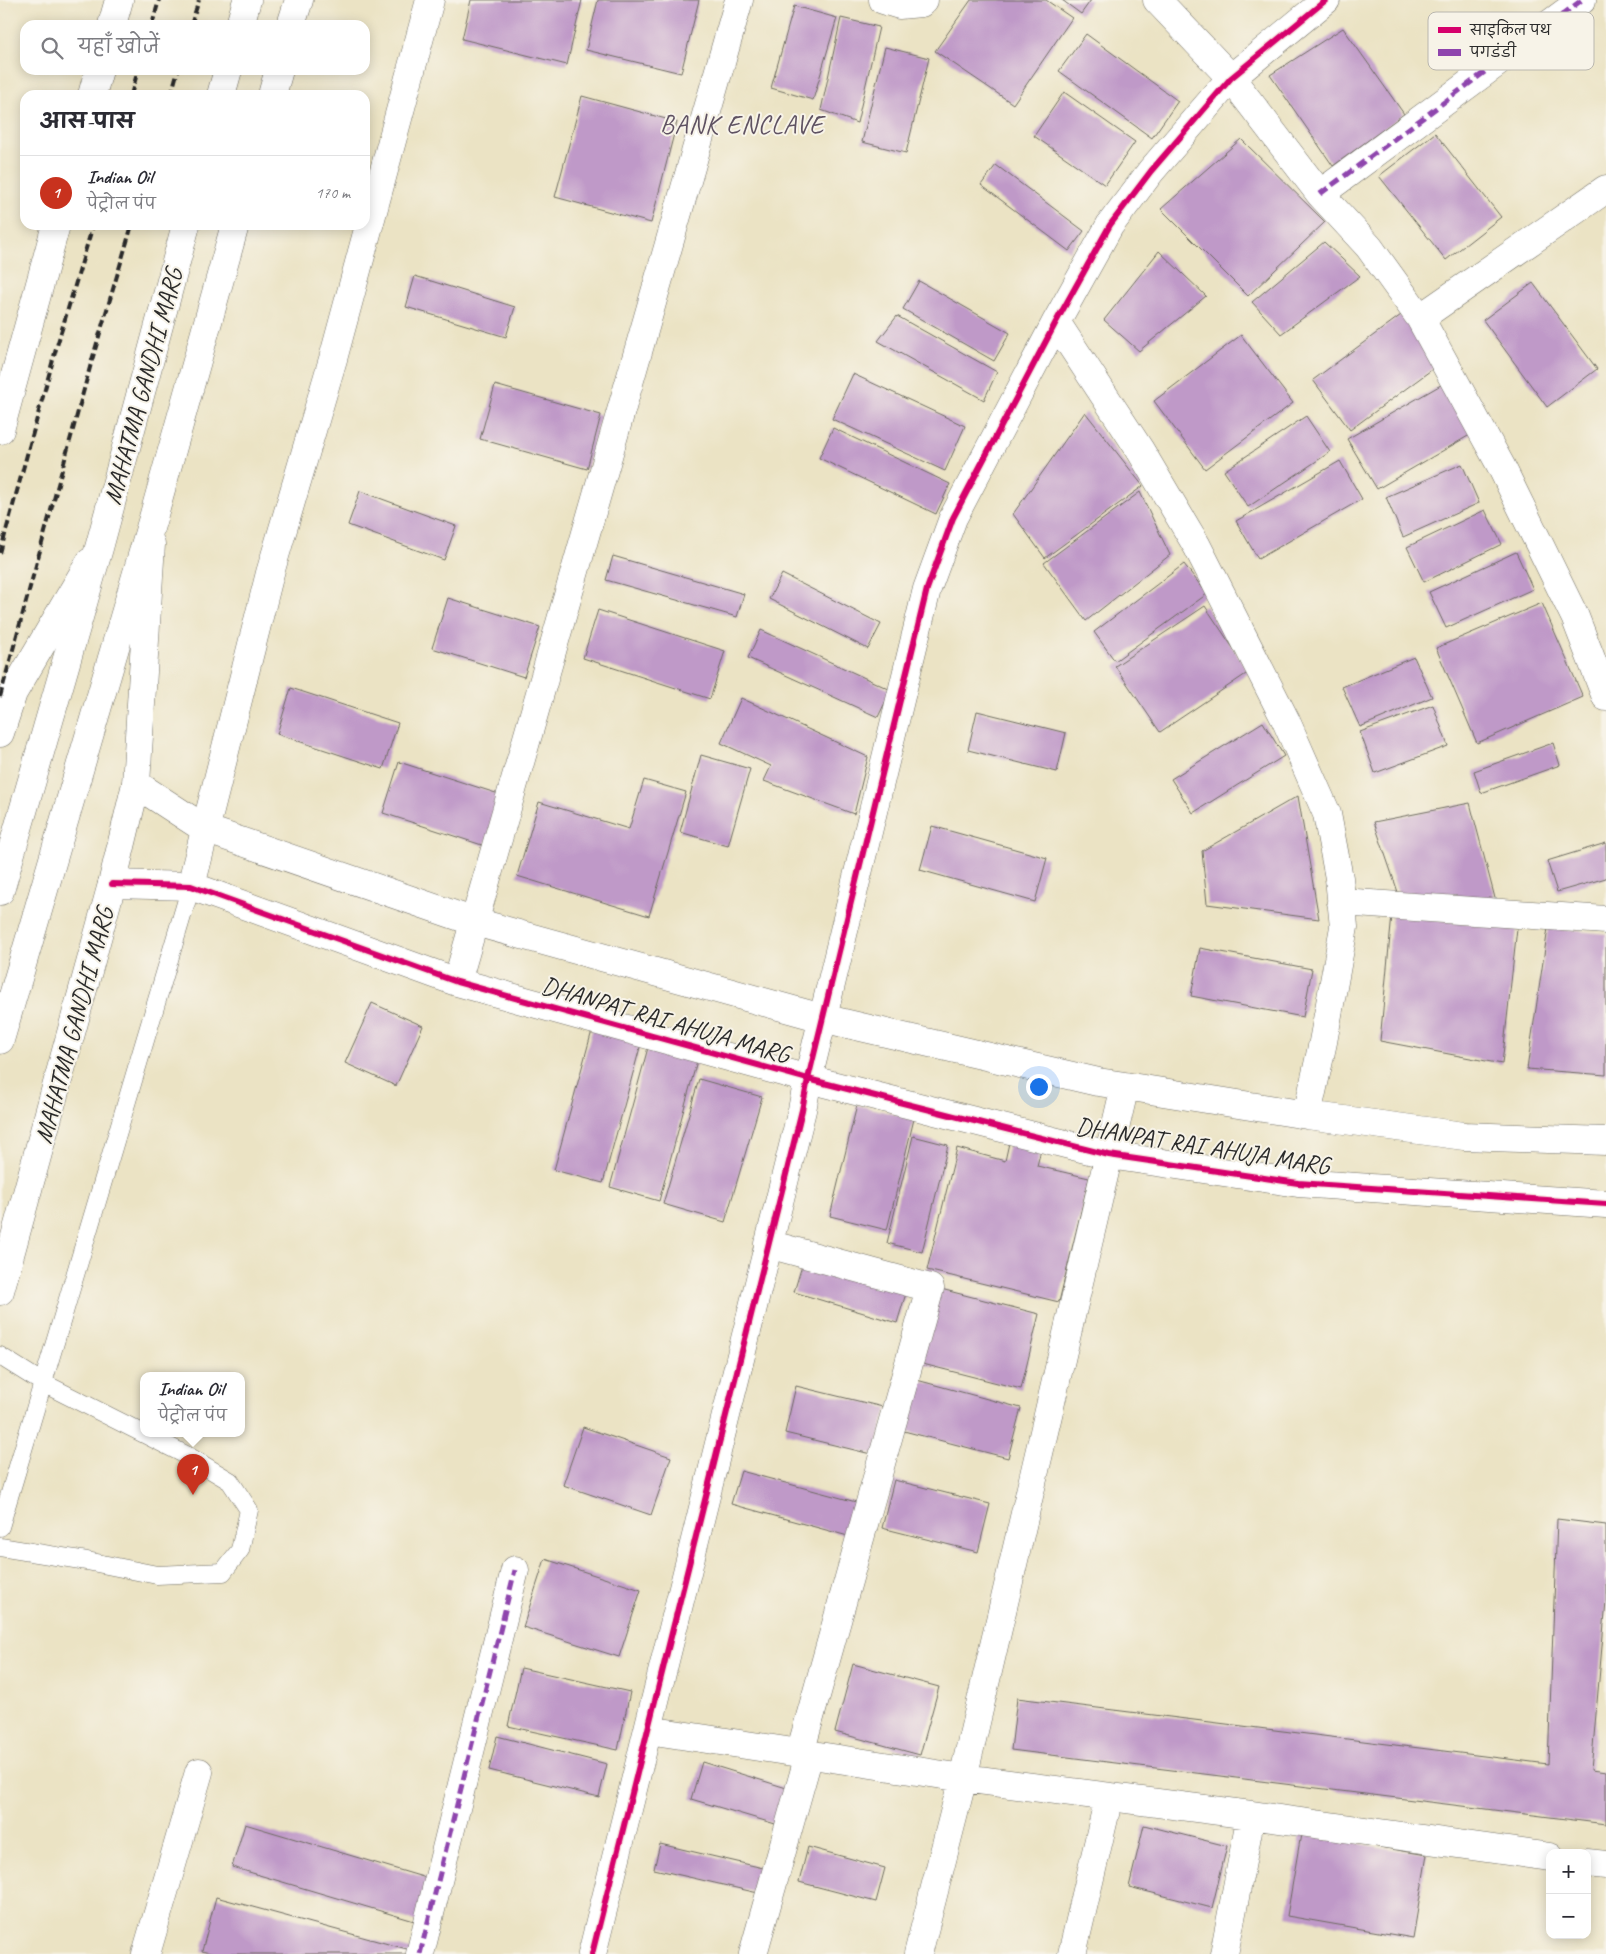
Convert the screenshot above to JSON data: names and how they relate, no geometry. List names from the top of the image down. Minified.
{"streets":{"street":["MAHATMA GANDHI MARG","DHANPAT RAI AHUJA MARG"]},"crossings":[["MAHATMA GANDHI MARG","DHANPAT RAI AHUJA MARG"]],"districts":["BANK ENCLAVE"],"legend":["साइकिल पथ","पगडंडी"],"page":{"search":"यहाँ खोजें","heading":"आस-पास","list":[{"mark":"1","name":"Indian Oil","note":"पेट्रोल पंप","value":"170 m"}],"popup":["Indian Oil","पेट्रोल पंप"],"pins":"1","map_buttons":["+","−"]}}
